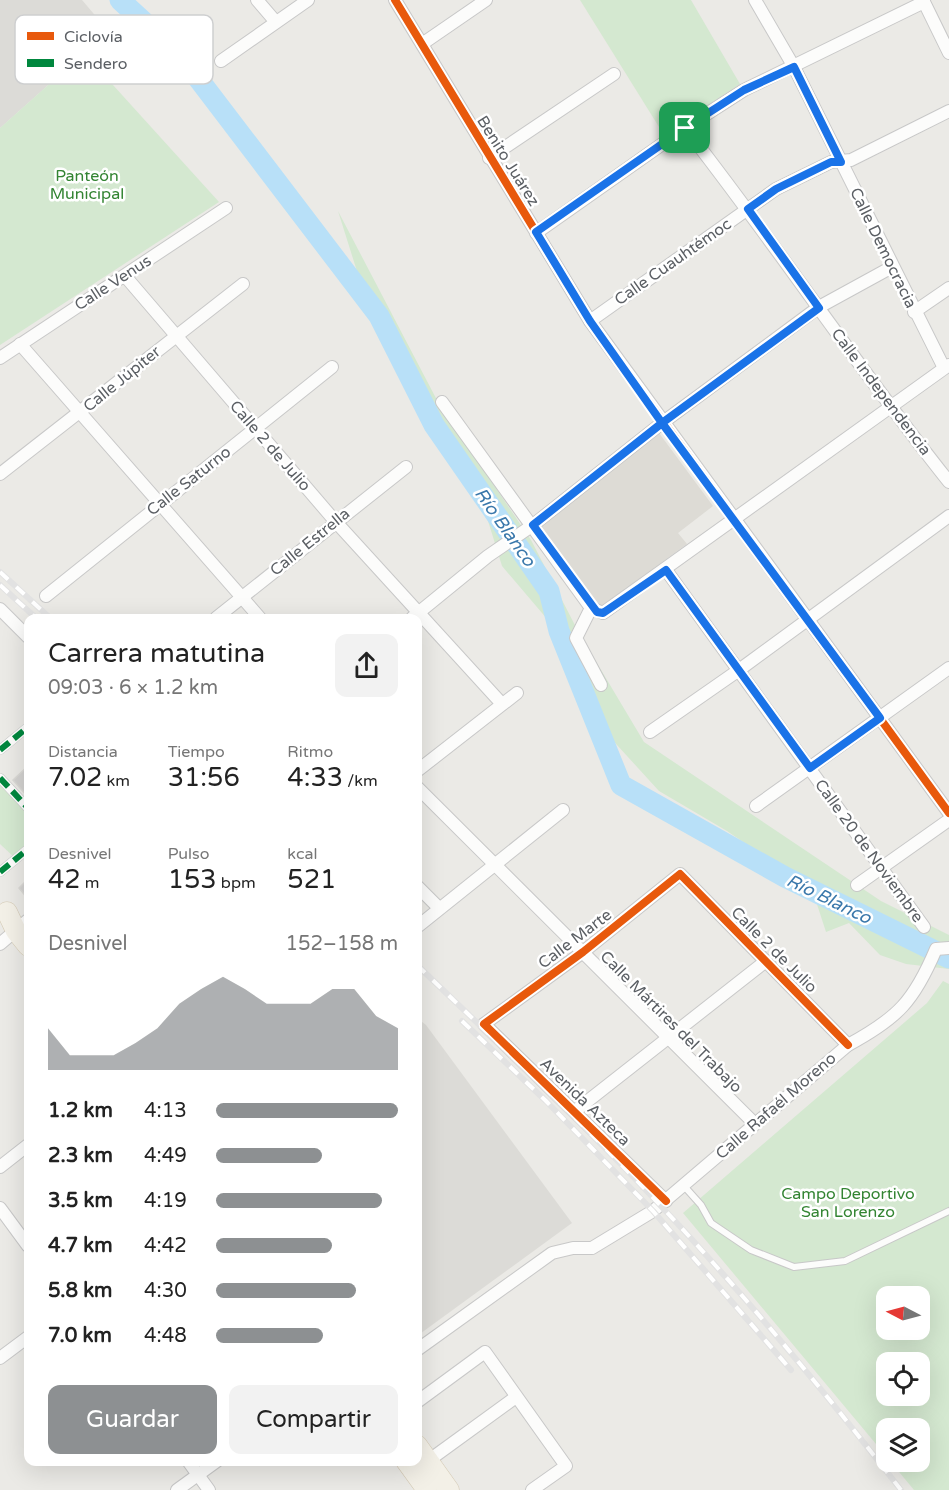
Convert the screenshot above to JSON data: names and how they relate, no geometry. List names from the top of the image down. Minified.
{"streets":{"street":["Benito Juárez","Calle Democracia","Calle Cuauhtémoc","Calle Venus","Calle Júpiter","Calle Independencia","Calle 2 de Julio","Calle Saturno","Calle Estrella","Calle 20 de Noviembre","Calle Marte","Calle Mártires del Trabajo","Avenida Azteca","Calle Rafaél Moreno"]},"crossings":[["Benito Juárez","Calle Cuauhtémoc"],["Calle Democracia","Calle Cuauhtémoc"],["Calle Cuauhtémoc","Calle Independencia"],["Calle Venus","Calle 2 de Julio"],["Calle Júpiter","Calle 2 de Julio"],["Calle 2 de Julio","Calle Saturno"],["Calle 2 de Julio","Calle Estrella"],["Calle 2 de Julio","Calle Marte"],["Calle 2 de Julio","Calle Rafaél Moreno"],["Calle Marte","Calle Mártires del Trabajo"],["Calle Marte","Avenida Azteca"],["Calle Mártires del Trabajo","Calle Rafaél Moreno"],["Avenida Azteca","Calle Rafaél Moreno"]],"water":["Río Blanco"],"parks":["Panteón Municipal","Campo Deportivo San Lorenzo"],"legend":["Ciclovía","Sendero"],"north":"left","page":{"heading":["Carrera matutina","09:03 · 6 × 1.2 km"],"stats":[["Distancia","7.02 km"],["Tiempo","31:56"],["Ritmo","4:33 /km"],["Desnivel","42 m"],["Pulso","153 bpm"],["kcal","521"]],"chart":["Desnivel","152–158 m"],"list":[{"name":"1.2 km","note":"4:13"},{"name":"2.3 km","note":"4:49"},{"name":"3.5 km","note":"4:19"},{"name":"4.7 km","note":"4:42"},{"name":"5.8 km","note":"4:30"},{"name":"7.0 km","note":"4:48"}],"buttons":["Guardar","Compartir"]}}
